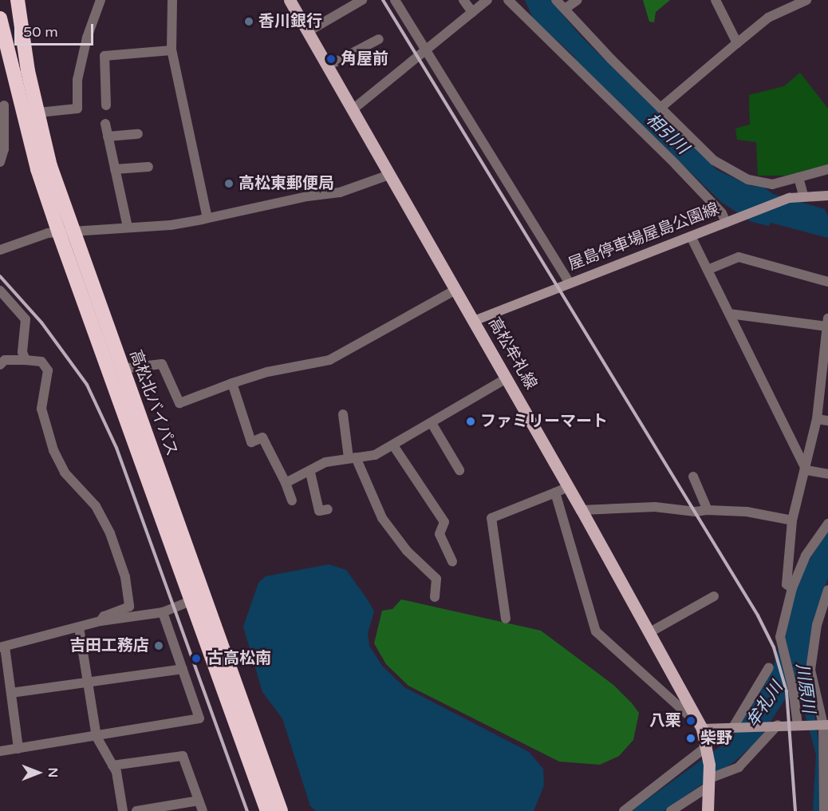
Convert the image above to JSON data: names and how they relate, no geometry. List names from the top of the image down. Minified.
{"streets":{"highway":["高松北バイパス"],"main road":["屋島停車場屋島公園線","高松牟礼線"]},"crossings":[["屋島停車場屋島公園線","高松牟礼線"]],"water":["相引川","川原川","牟礼川"],"places":["香川銀行","角屋前","高松東郵便局","ファミリーマート","吉田工務店","古高松南","八栗","柴野"],"scale_bar":"50 m","north":"right"}
